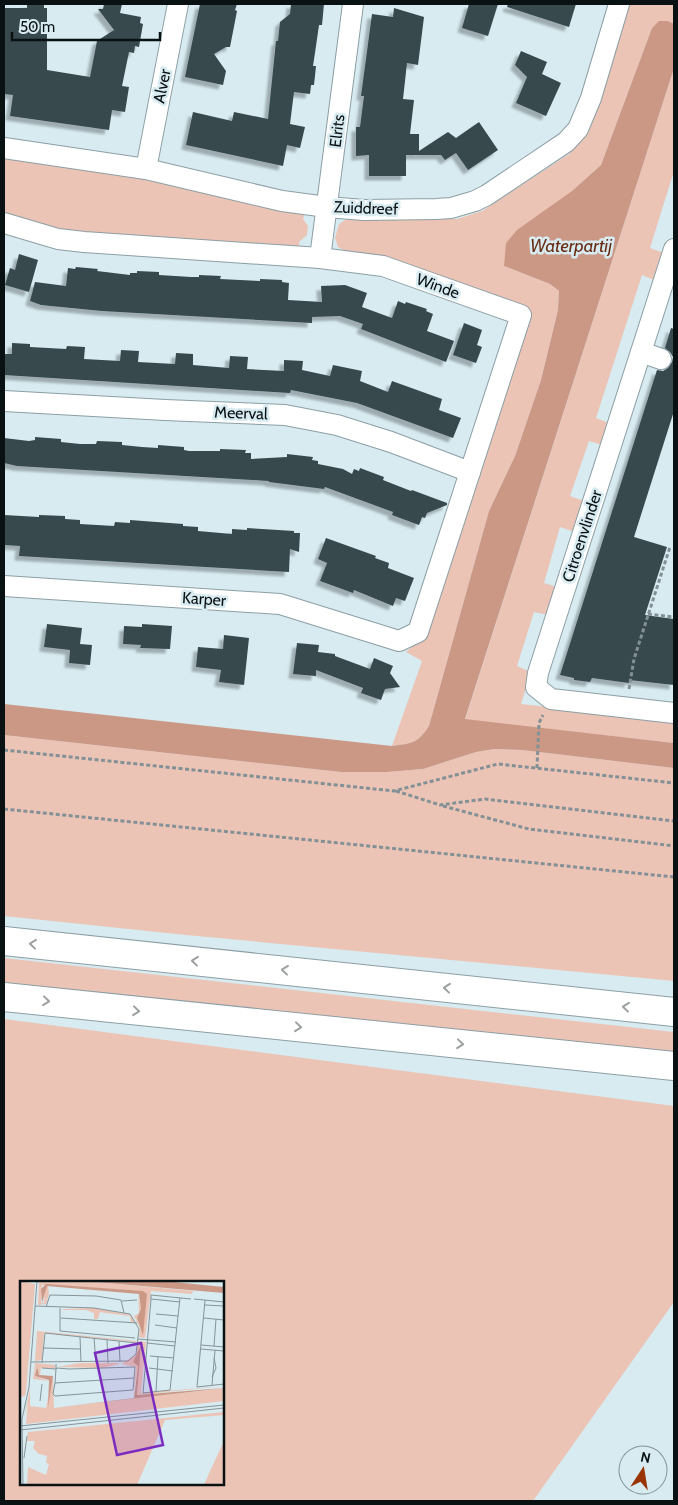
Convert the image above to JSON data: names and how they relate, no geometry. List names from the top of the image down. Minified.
{"streets":{"street":["Alver","Elrits","Zuiddreef","Winde","Meerval","Citroenvlinder","Karper"]},"crossings":[["Alver","Zuiddreef"],["Elrits","Zuiddreef"],["Elrits","Winde"],["Winde","Meerval"],["Winde","Karper"]],"water":["Waterpartij"],"scale_bar":"50 m","north":"top"}
